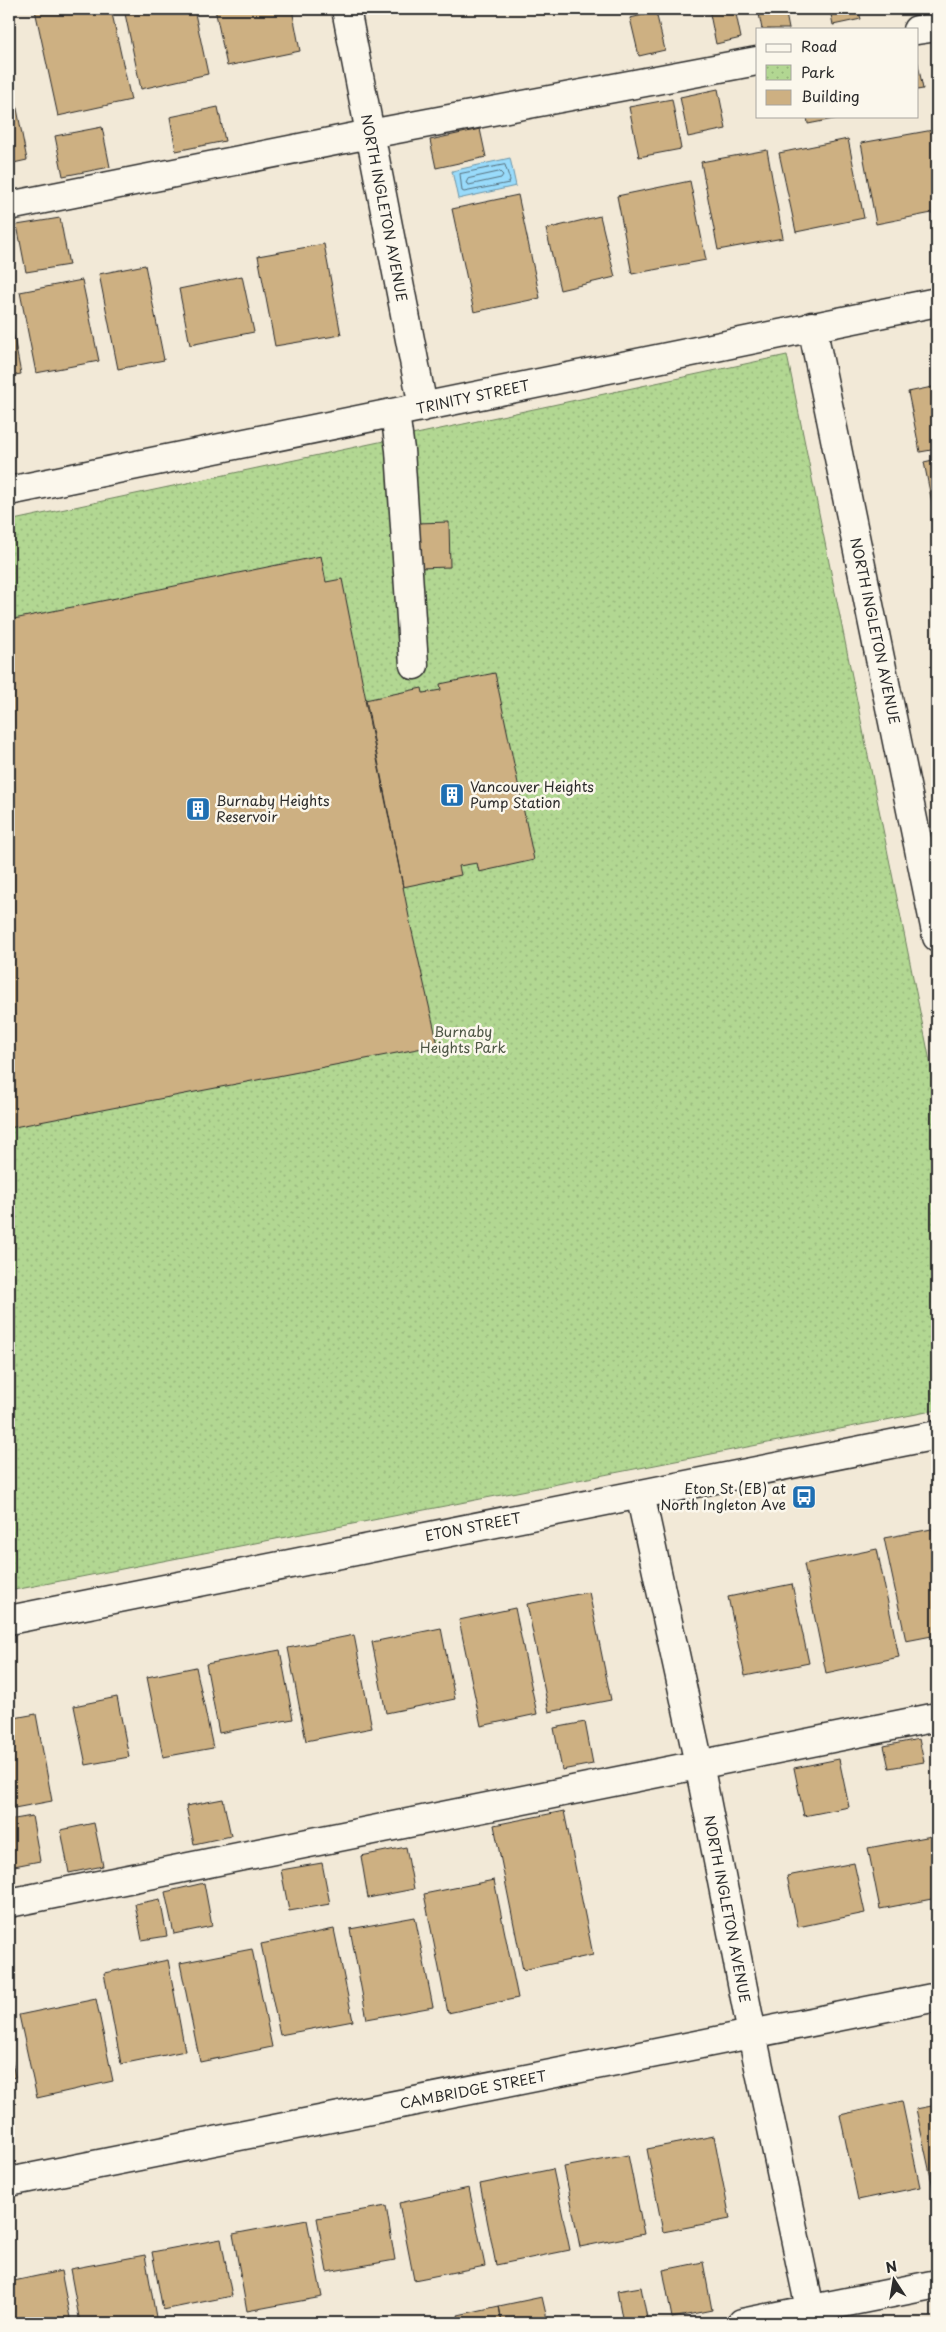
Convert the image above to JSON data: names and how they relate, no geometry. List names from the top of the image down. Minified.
{"streets":{"street":["NORTH INGLETON AVENUE","TRINITY STREET","ETON STREET","CAMBRIDGE STREET"]},"crossings":[["NORTH INGLETON AVENUE","TRINITY STREET"],["NORTH INGLETON AVENUE","ETON STREET"],["NORTH INGLETON AVENUE","CAMBRIDGE STREET"]],"parks":["Burnaby Heights Park"],"places":{"building":["Vancouver Heights Pump Station","Burnaby Heights Reservoir"],"bus stop":["Eton St (EB) at North Ingleton Ave"]},"legend":["Road","Park","Building"],"north":"top"}
